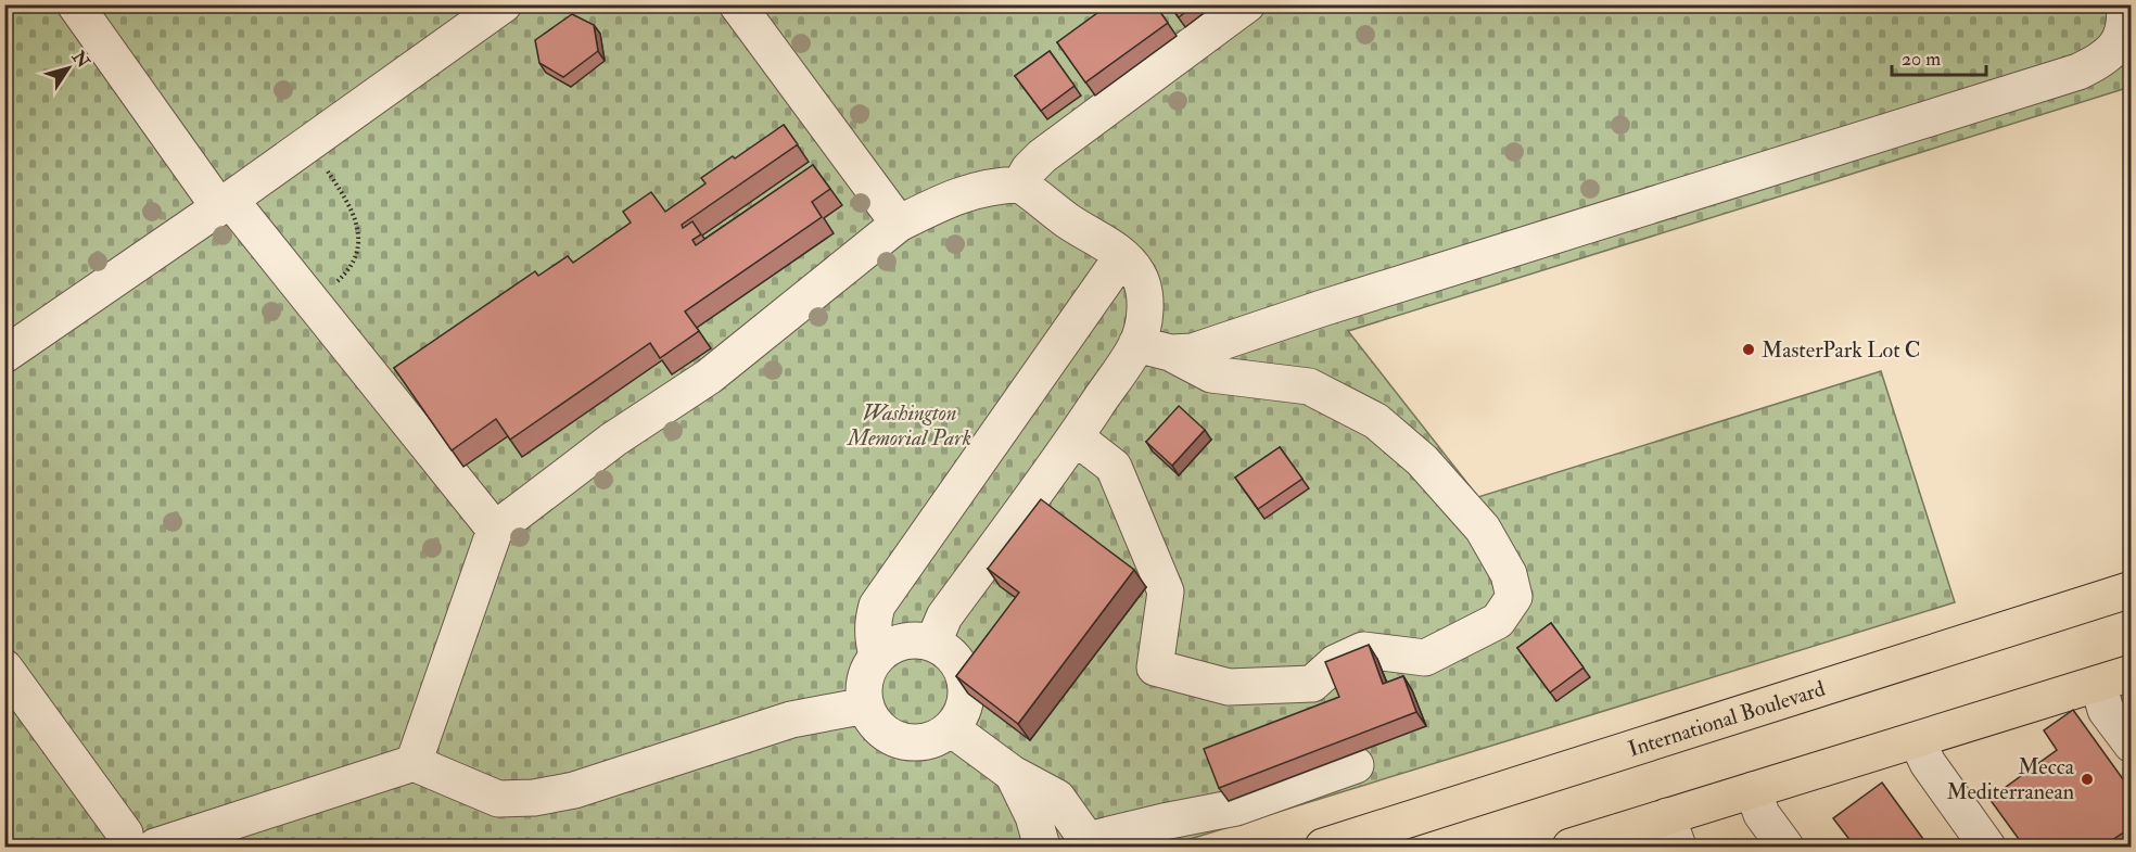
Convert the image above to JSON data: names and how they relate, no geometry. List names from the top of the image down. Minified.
{"streets":{"main road":["International Boulevard"]},"parks":["Washington Memorial Park"],"places":["MasterPark Lot C","Mecca Mediterranean"],"scale_bar":"20 m","north":"top right"}
